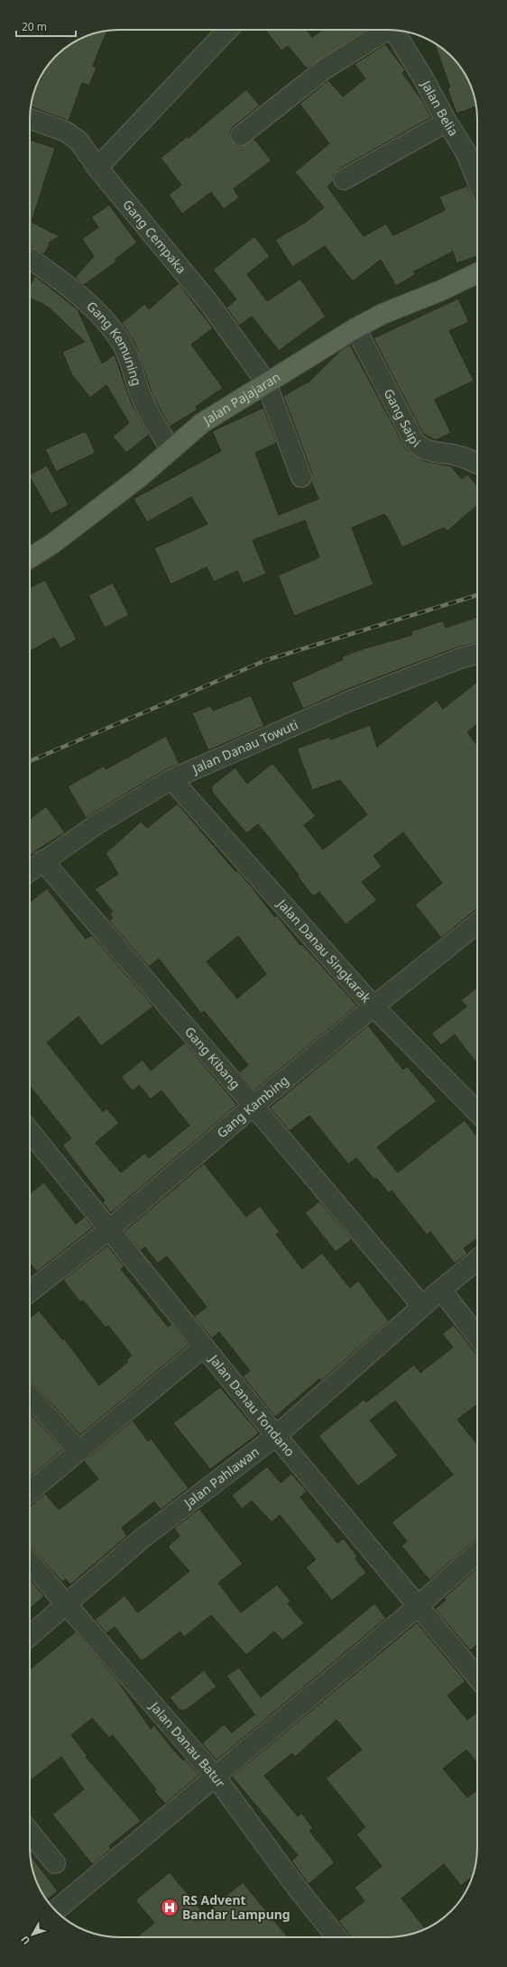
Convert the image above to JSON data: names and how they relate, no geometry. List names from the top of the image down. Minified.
{"streets":{"main road":["Jalan Pajajaran"],"street":["Jalan Belia","Gang Cempaka","Gang Kemuning","Gang Saipi","Jalan Danau Towuti","Jalan Danau Singkarak","Gang Kibang","Gang Kambing","Jalan Danau Tondano","Jalan Pahlawan","Jalan Danau Batur"]},"crossings":[["Gang Cempaka","Jalan Pajajaran"],["Gang Kemuning","Jalan Pajajaran"],["Jalan Pajajaran","Gang Saipi"],["Jalan Danau Towuti","Jalan Danau Singkarak"],["Jalan Danau Towuti","Gang Kibang"],["Jalan Danau Singkarak","Gang Kambing"],["Gang Kibang","Gang Kambing"],["Gang Kibang","Jalan Pahlawan"],["Gang Kambing","Jalan Danau Tondano"],["Jalan Danau Tondano","Jalan Pahlawan"],["Jalan Pahlawan","Jalan Danau Batur"]],"places":{"hospital":["RS Advent Bandar Lampung"]},"scale_bar":"20 m","north":"bottom left"}
